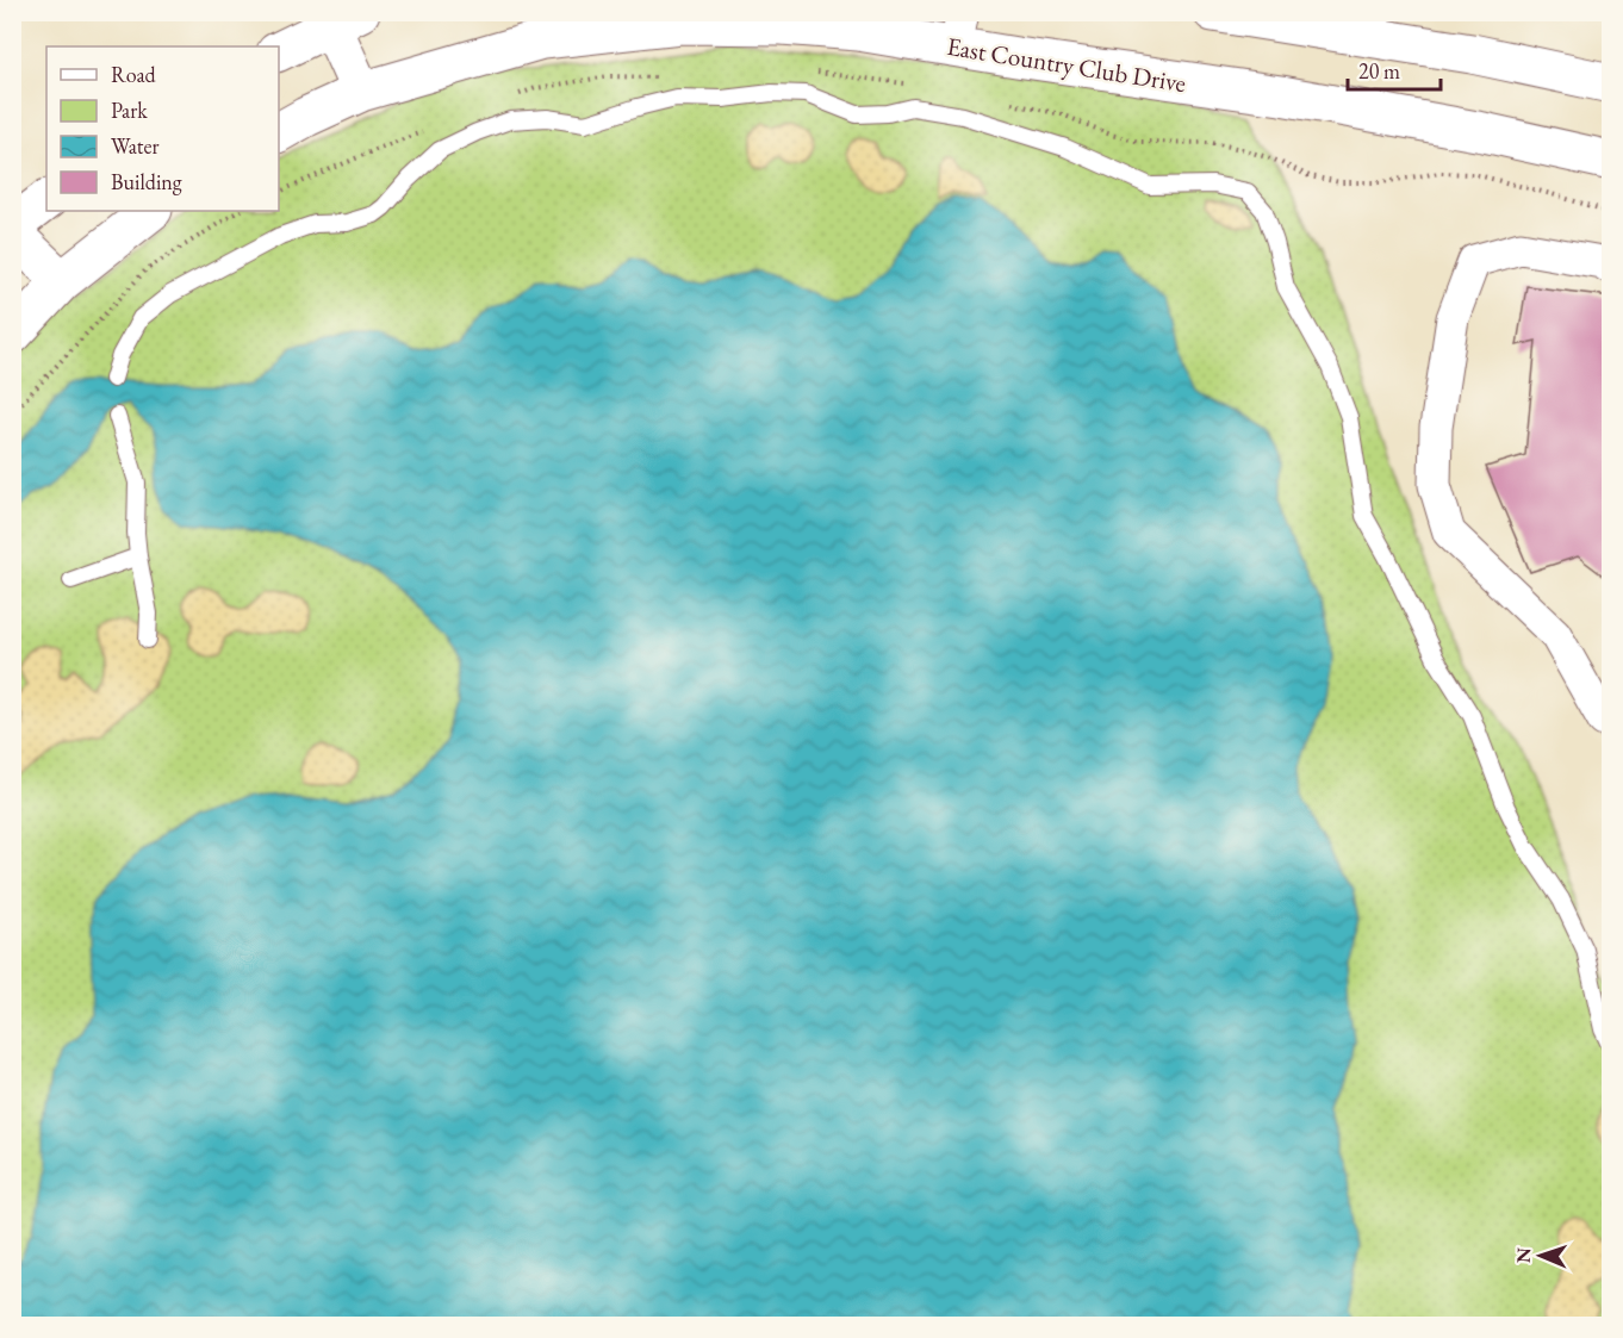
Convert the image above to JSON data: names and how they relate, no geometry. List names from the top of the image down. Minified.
{"streets":{"street":["East Country Club Drive"]},"legend":["Road","Park","Water","Building"],"scale_bar":"20 m","north":"left"}
